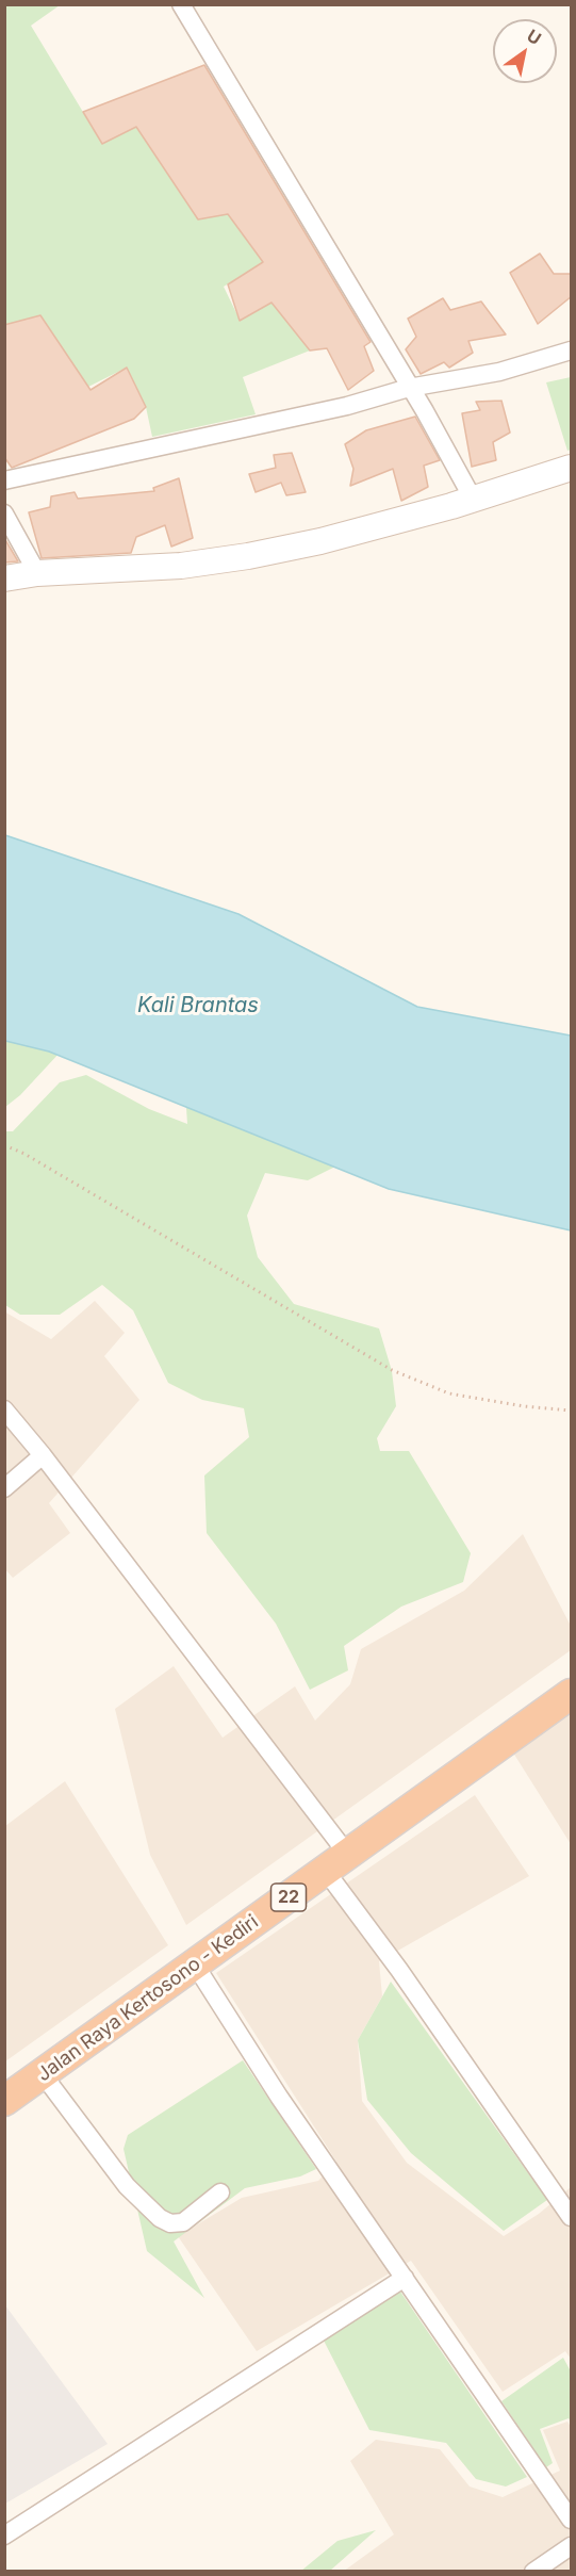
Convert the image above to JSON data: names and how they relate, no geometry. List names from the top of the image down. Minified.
{"streets":{"highway":["22","Jalan Raya Kertosono - Kediri"]},"water":["Kali Brantas"],"north":"top right"}
